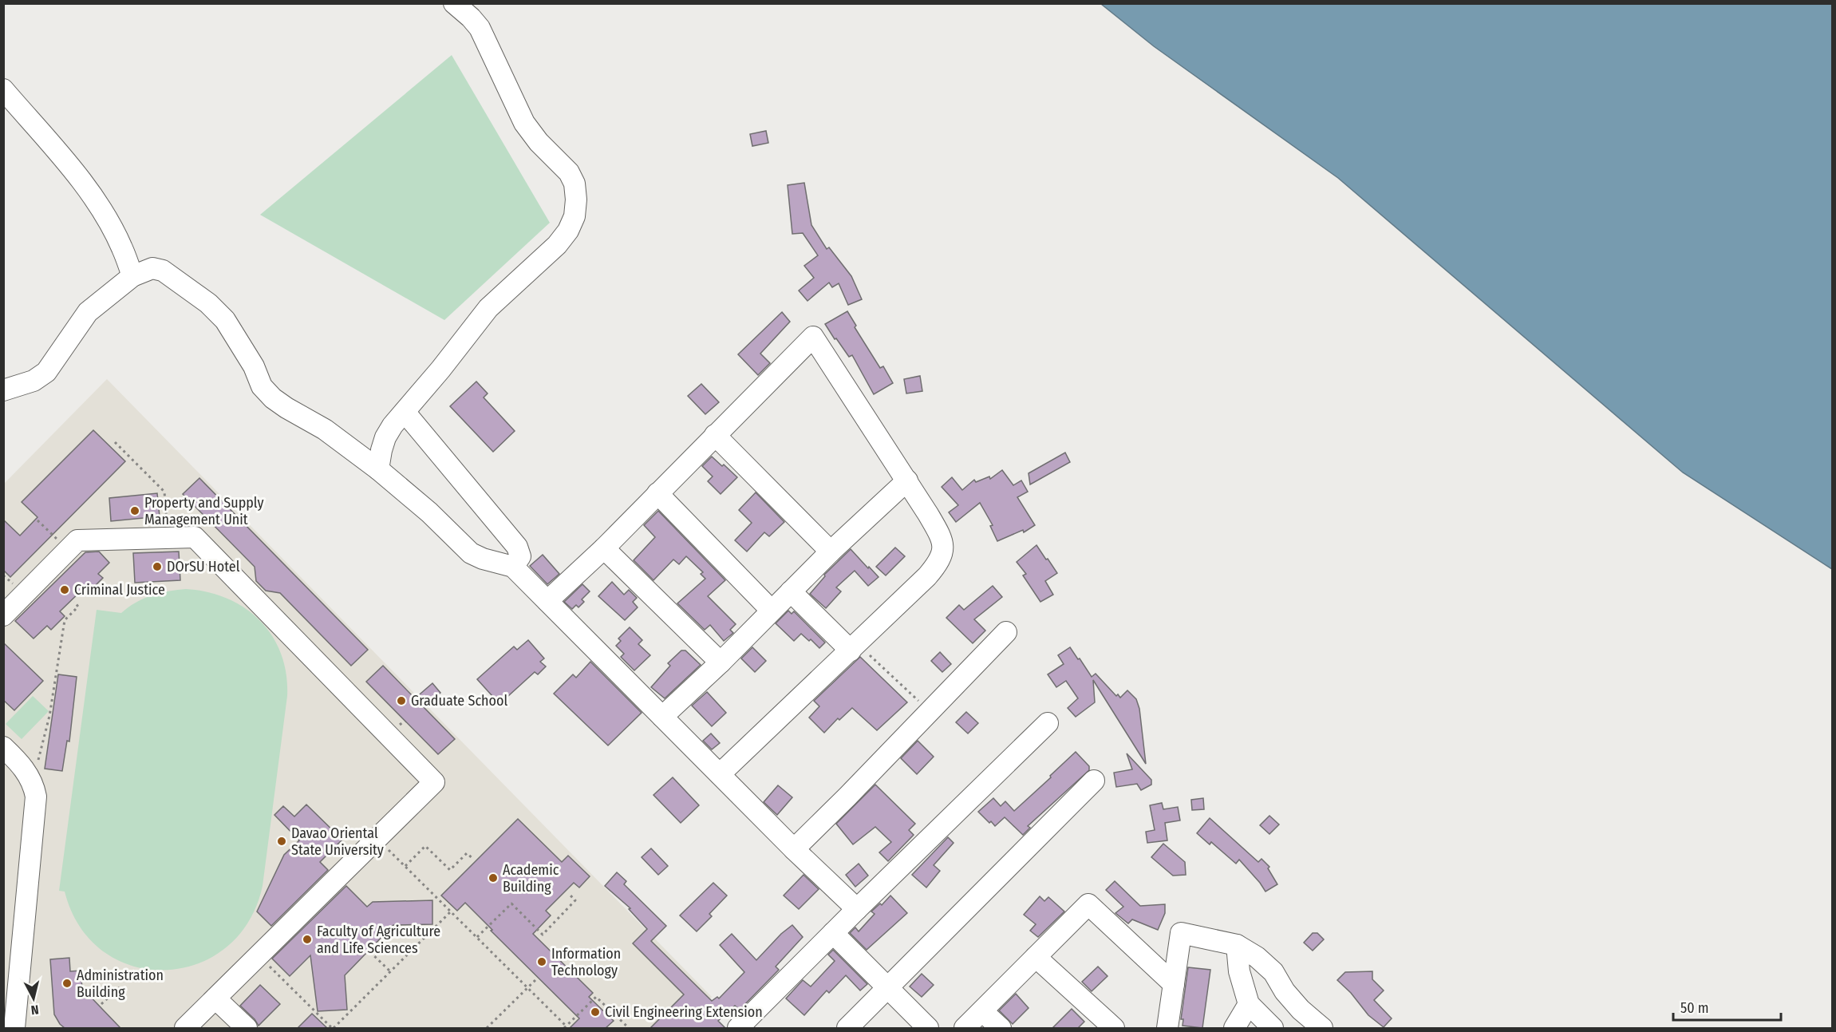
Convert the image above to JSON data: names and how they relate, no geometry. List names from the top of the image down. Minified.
{"places":["Property and Supply Management Unit","DOrSU Hotel","Criminal Justice","Graduate School","Davao Oriental State University","Academic Building","Faculty of Agriculture and Life Sciences","Information Technology","Administration Building","Civil Engineering Extension"],"scale_bar":"50 m","north":"bottom"}
